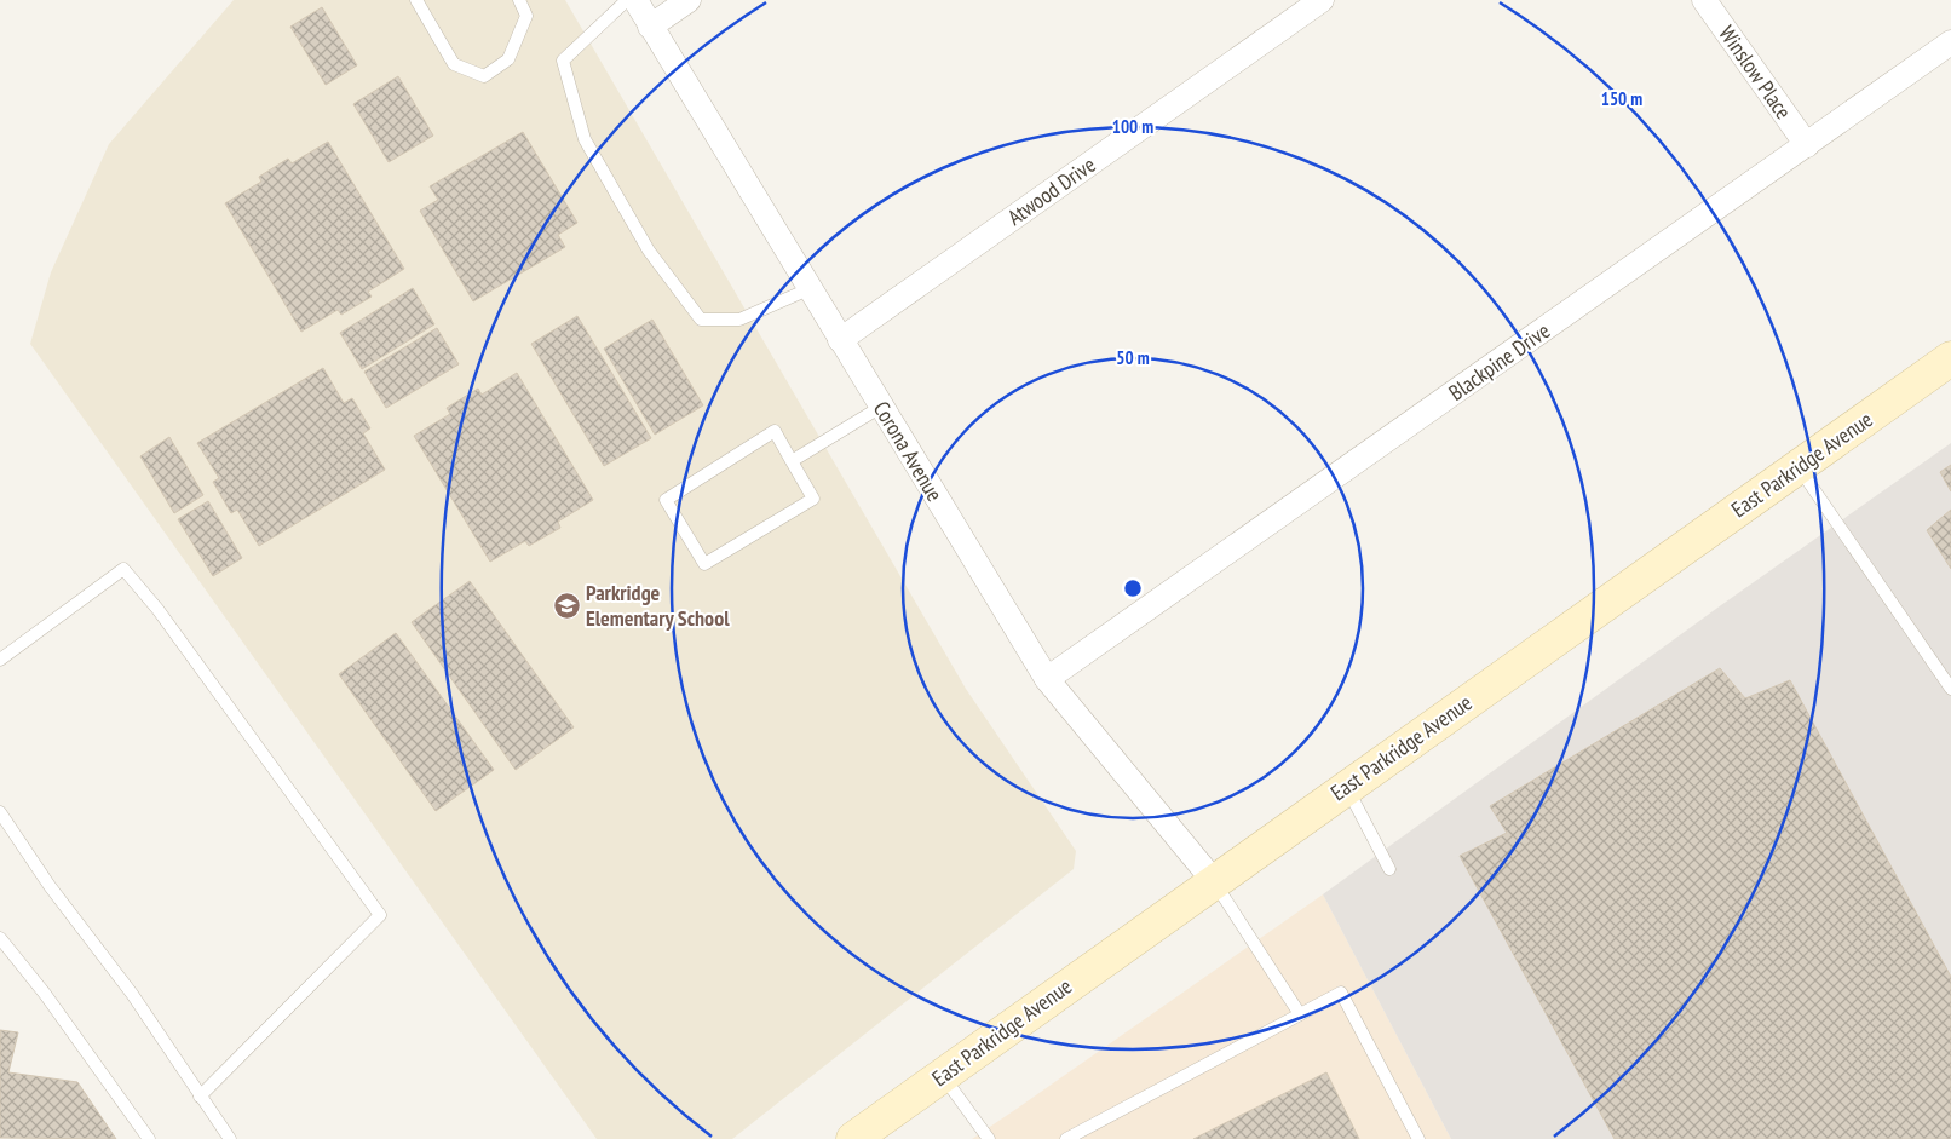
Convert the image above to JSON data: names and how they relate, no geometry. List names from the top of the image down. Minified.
{"streets":{"main road":["East Parkridge Avenue"],"street":["Winslow Place","Atwood Drive","Blackpine Drive","Corona Avenue"]},"crossings":[["Winslow Place","Blackpine Drive"],["Atwood Drive","Corona Avenue"],["Blackpine Drive","Corona Avenue"],["Corona Avenue","East Parkridge Avenue"]],"places":{"school or university":["Parkridge Elementary School"]},"rings":["150 m","100 m","50 m"]}
